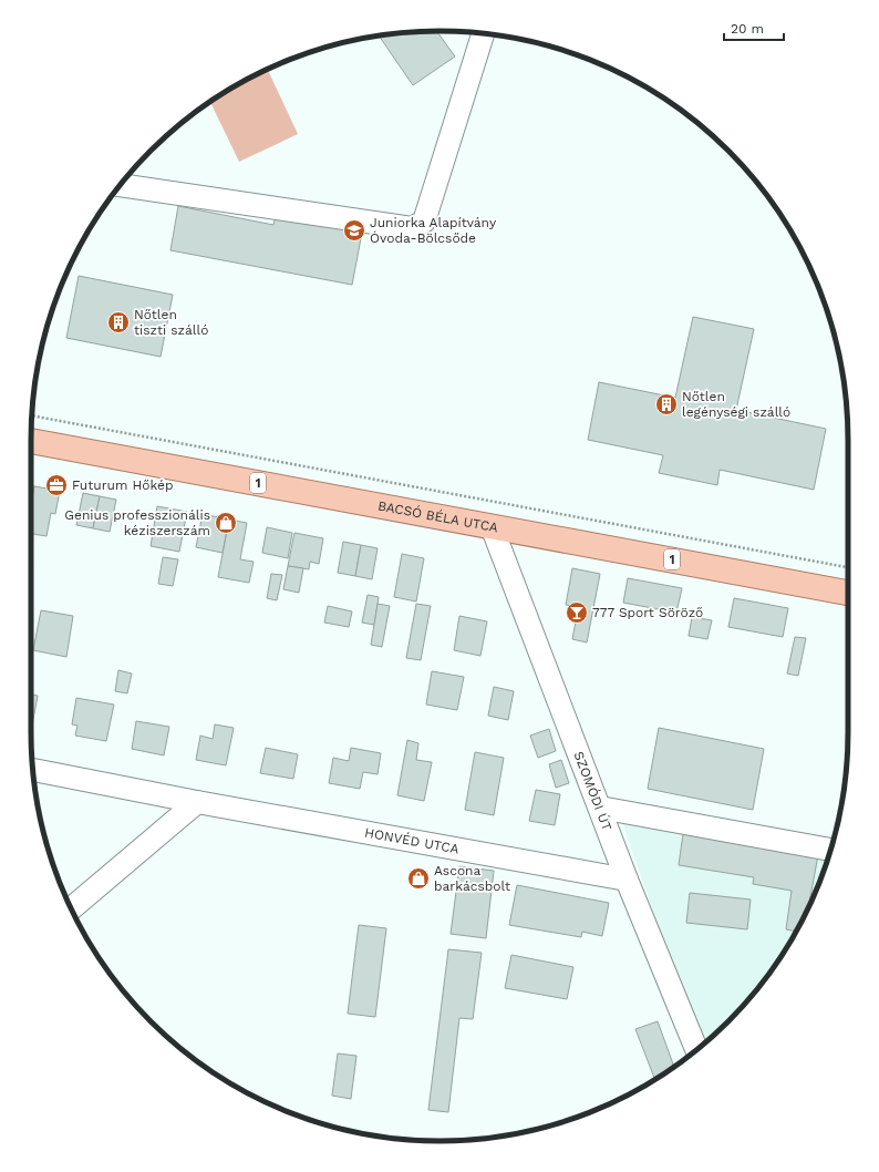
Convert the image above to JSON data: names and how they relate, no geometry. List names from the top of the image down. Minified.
{"streets":{"main road":["1","BACSÓ BÉLA UTCA"],"street":["SZOMÓDI ÚT","HONVÉD UTCA"]},"crossings":[["BACSÓ BÉLA UTCA","SZOMÓDI ÚT"],["SZOMÓDI ÚT","HONVÉD UTCA"]],"places":{"school or university":["Juniorka Alapítvány Óvoda-Bölcsőde"],"building":["Nőtlen tiszti szálló","Nőtlen legénységi szálló"],"office":["Futurum Hőkép"],"shop":["Genius professzionális kéziszerszám","Ascona barkácsbolt"],"bar":["777 Sport Söröző"]},"scale_bar":"20 m"}
